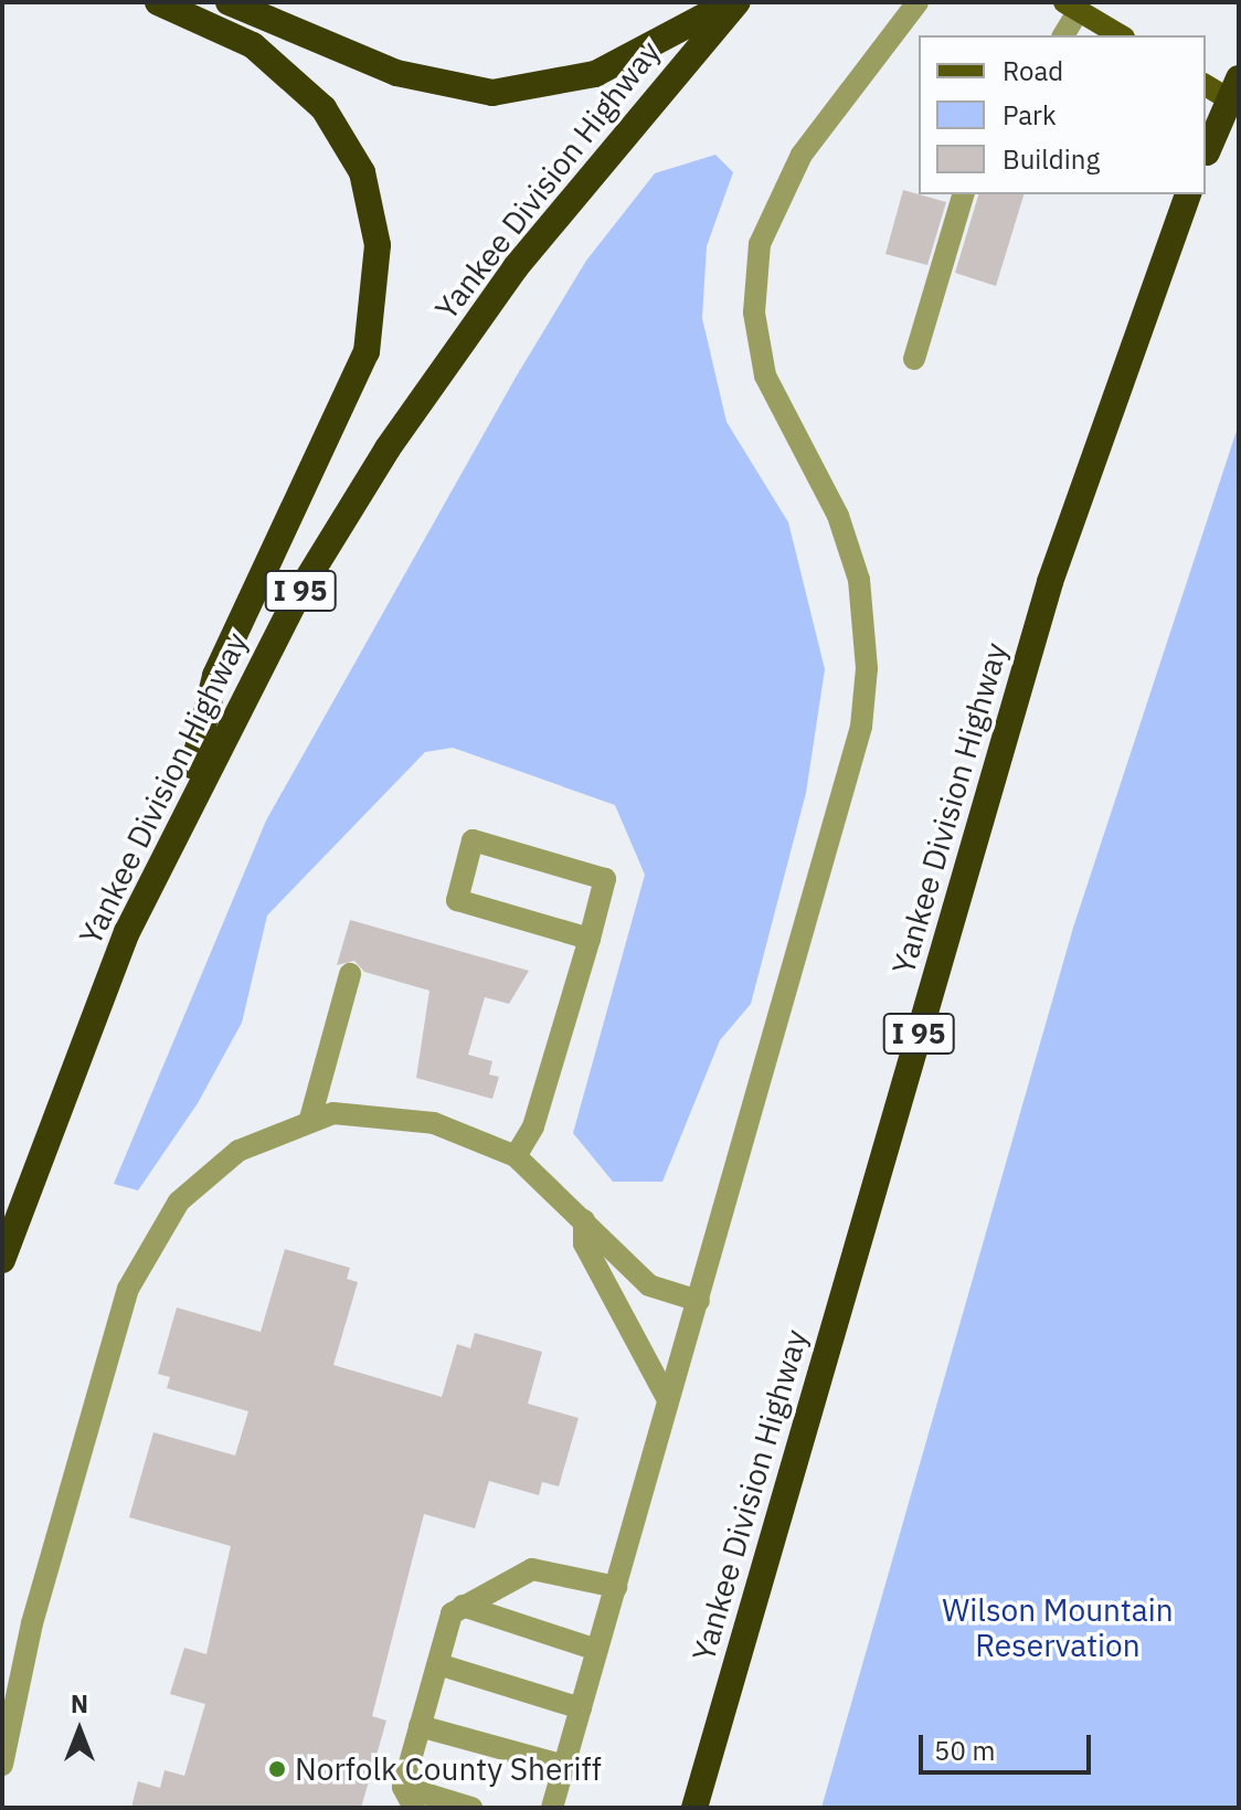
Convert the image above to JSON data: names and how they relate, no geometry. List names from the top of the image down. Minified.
{"streets":{"highway":["Yankee Division Highway","I 95"]},"parks":["Wilson Mountain Reservation"],"places":["Norfolk County Sheriff"],"legend":["Road","Park","Building"],"scale_bar":"50 m","north":"top"}
